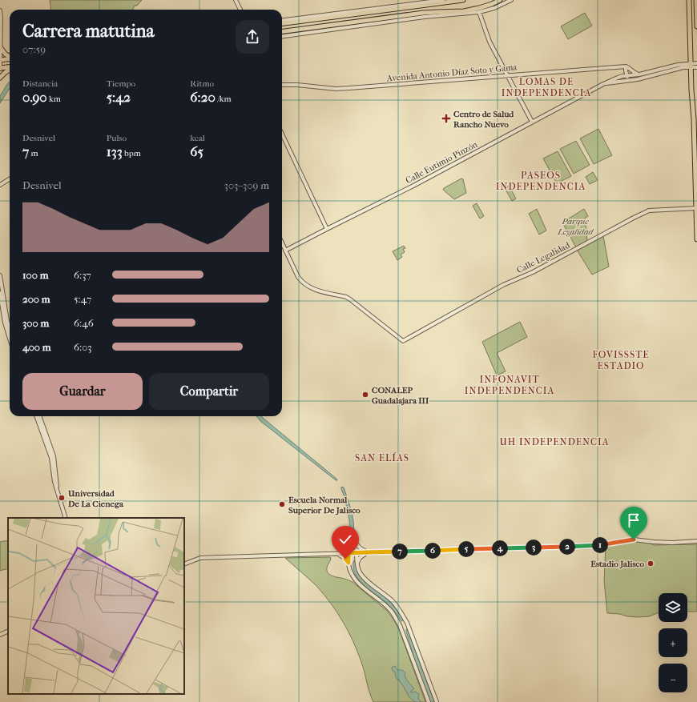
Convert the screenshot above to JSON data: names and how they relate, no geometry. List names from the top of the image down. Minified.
{"streets":{"street":["Avenida Antonio Díaz Soto y Gama","Calle Eutimio Pinzón","Calle Legalidad"]},"crossings":[["Calle Eutimio Pinzón","Calle Legalidad"]],"districts":["LOMAS DE INDEPENDENCIA","PASEOS INDEPENDENCIA","FOVISSSTE ESTADIO","INFONAVIT INDEPENDENCIA","UH INDEPENDENCIA","SAN ELÍAS"],"parks":["Parque Legalidad"],"places":{"health":["Centro de Salud Rancho Nuevo"],"other":["CONALEP Guadalajara III","Universidad De La Cienega","Escuela Normal Superior De Jalisco","Estadio Jalisco"]},"page":{"heading":["Carrera matutina","07:59"],"stats":[["Distancia","0.90 km"],["Tiempo","5:42"],["Ritmo","6:20 /km"],["Desnivel","7 m"],["Pulso","133 bpm"],["kcal","65"]],"chart":["Desnivel","303–309 m"],"list":[{"name":"100 m","note":"6:37"},{"name":"200 m","note":"5:47"},{"name":"300 m","note":"6:46"},{"name":"400 m","note":"6:03"}],"buttons":["Guardar","Compartir"],"pins":["1","2","3","4","5","6","7"],"map_buttons":["+","−"]}}
